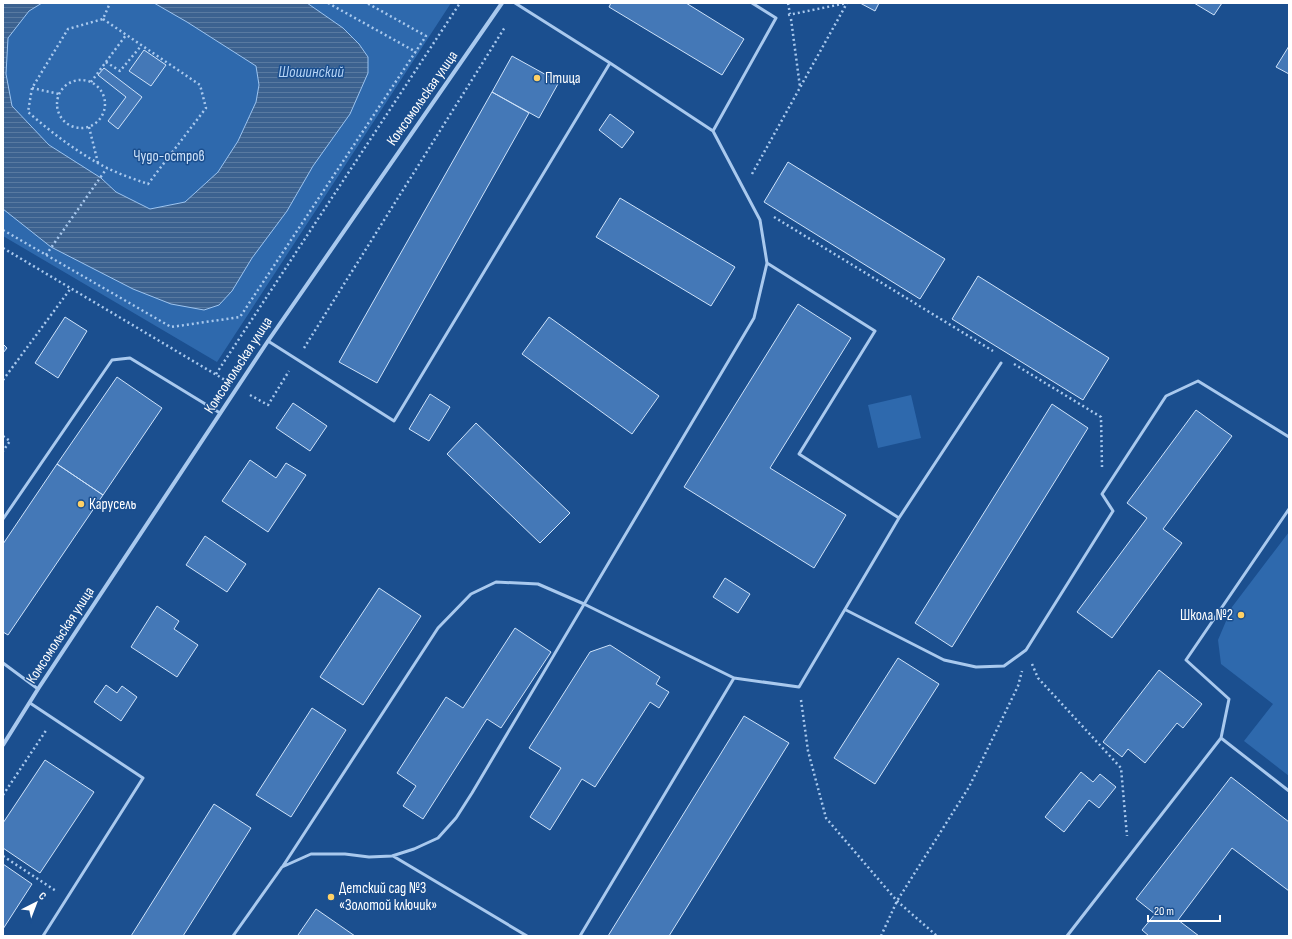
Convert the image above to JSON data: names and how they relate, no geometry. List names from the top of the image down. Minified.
{"streets":{"street":["Комсомольская улица"]},"water":["Шошинский"],"parks":["Чудо-остров"],"places":["Птица","Карусель","Школа №2","Детский сад №3 «Золотой ключик»"],"scale_bar":"20 m","north":"top right"}
